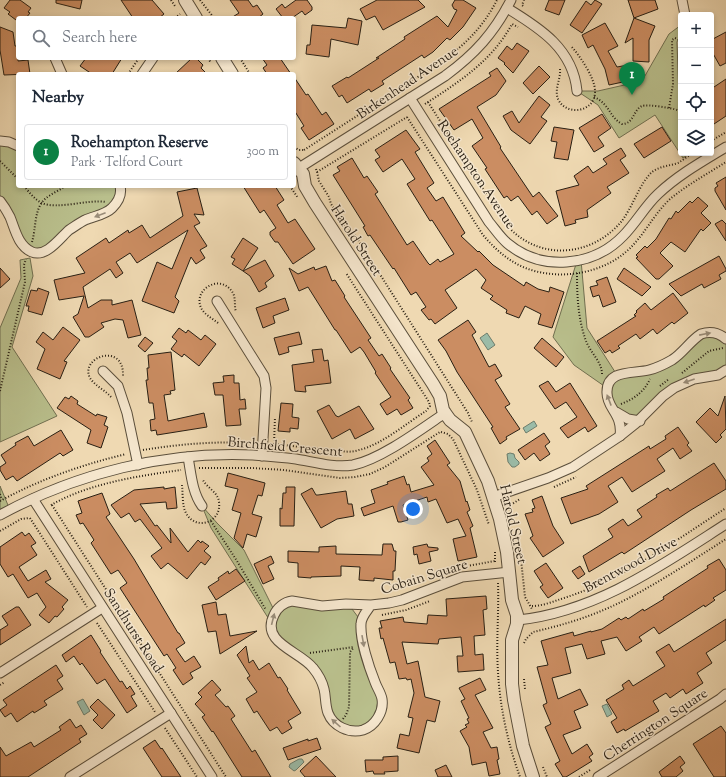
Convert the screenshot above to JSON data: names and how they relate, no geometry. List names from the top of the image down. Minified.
{"streets":{"street":["Birkenhead Avenue","Roehampton Avenue","Harold Street","Birchfield Crescent","Brentwood Drive","Cobain Square","Sandhurst Road","Cherrington Square"]},"crossings":[["Birkenhead Avenue","Roehampton Avenue"],["Birkenhead Avenue","Harold Street"],["Harold Street","Birchfield Crescent"],["Harold Street","Brentwood Drive"],["Harold Street","Cobain Square"],["Birchfield Crescent","Sandhurst Road"]],"page":{"map_buttons":["+","−"],"search":"Search here","pins":"1","heading":"Nearby","list":[{"mark":"1","name":"Roehampton Reserve","note":"Park · Telford Court","value":"300 m"}]}}
